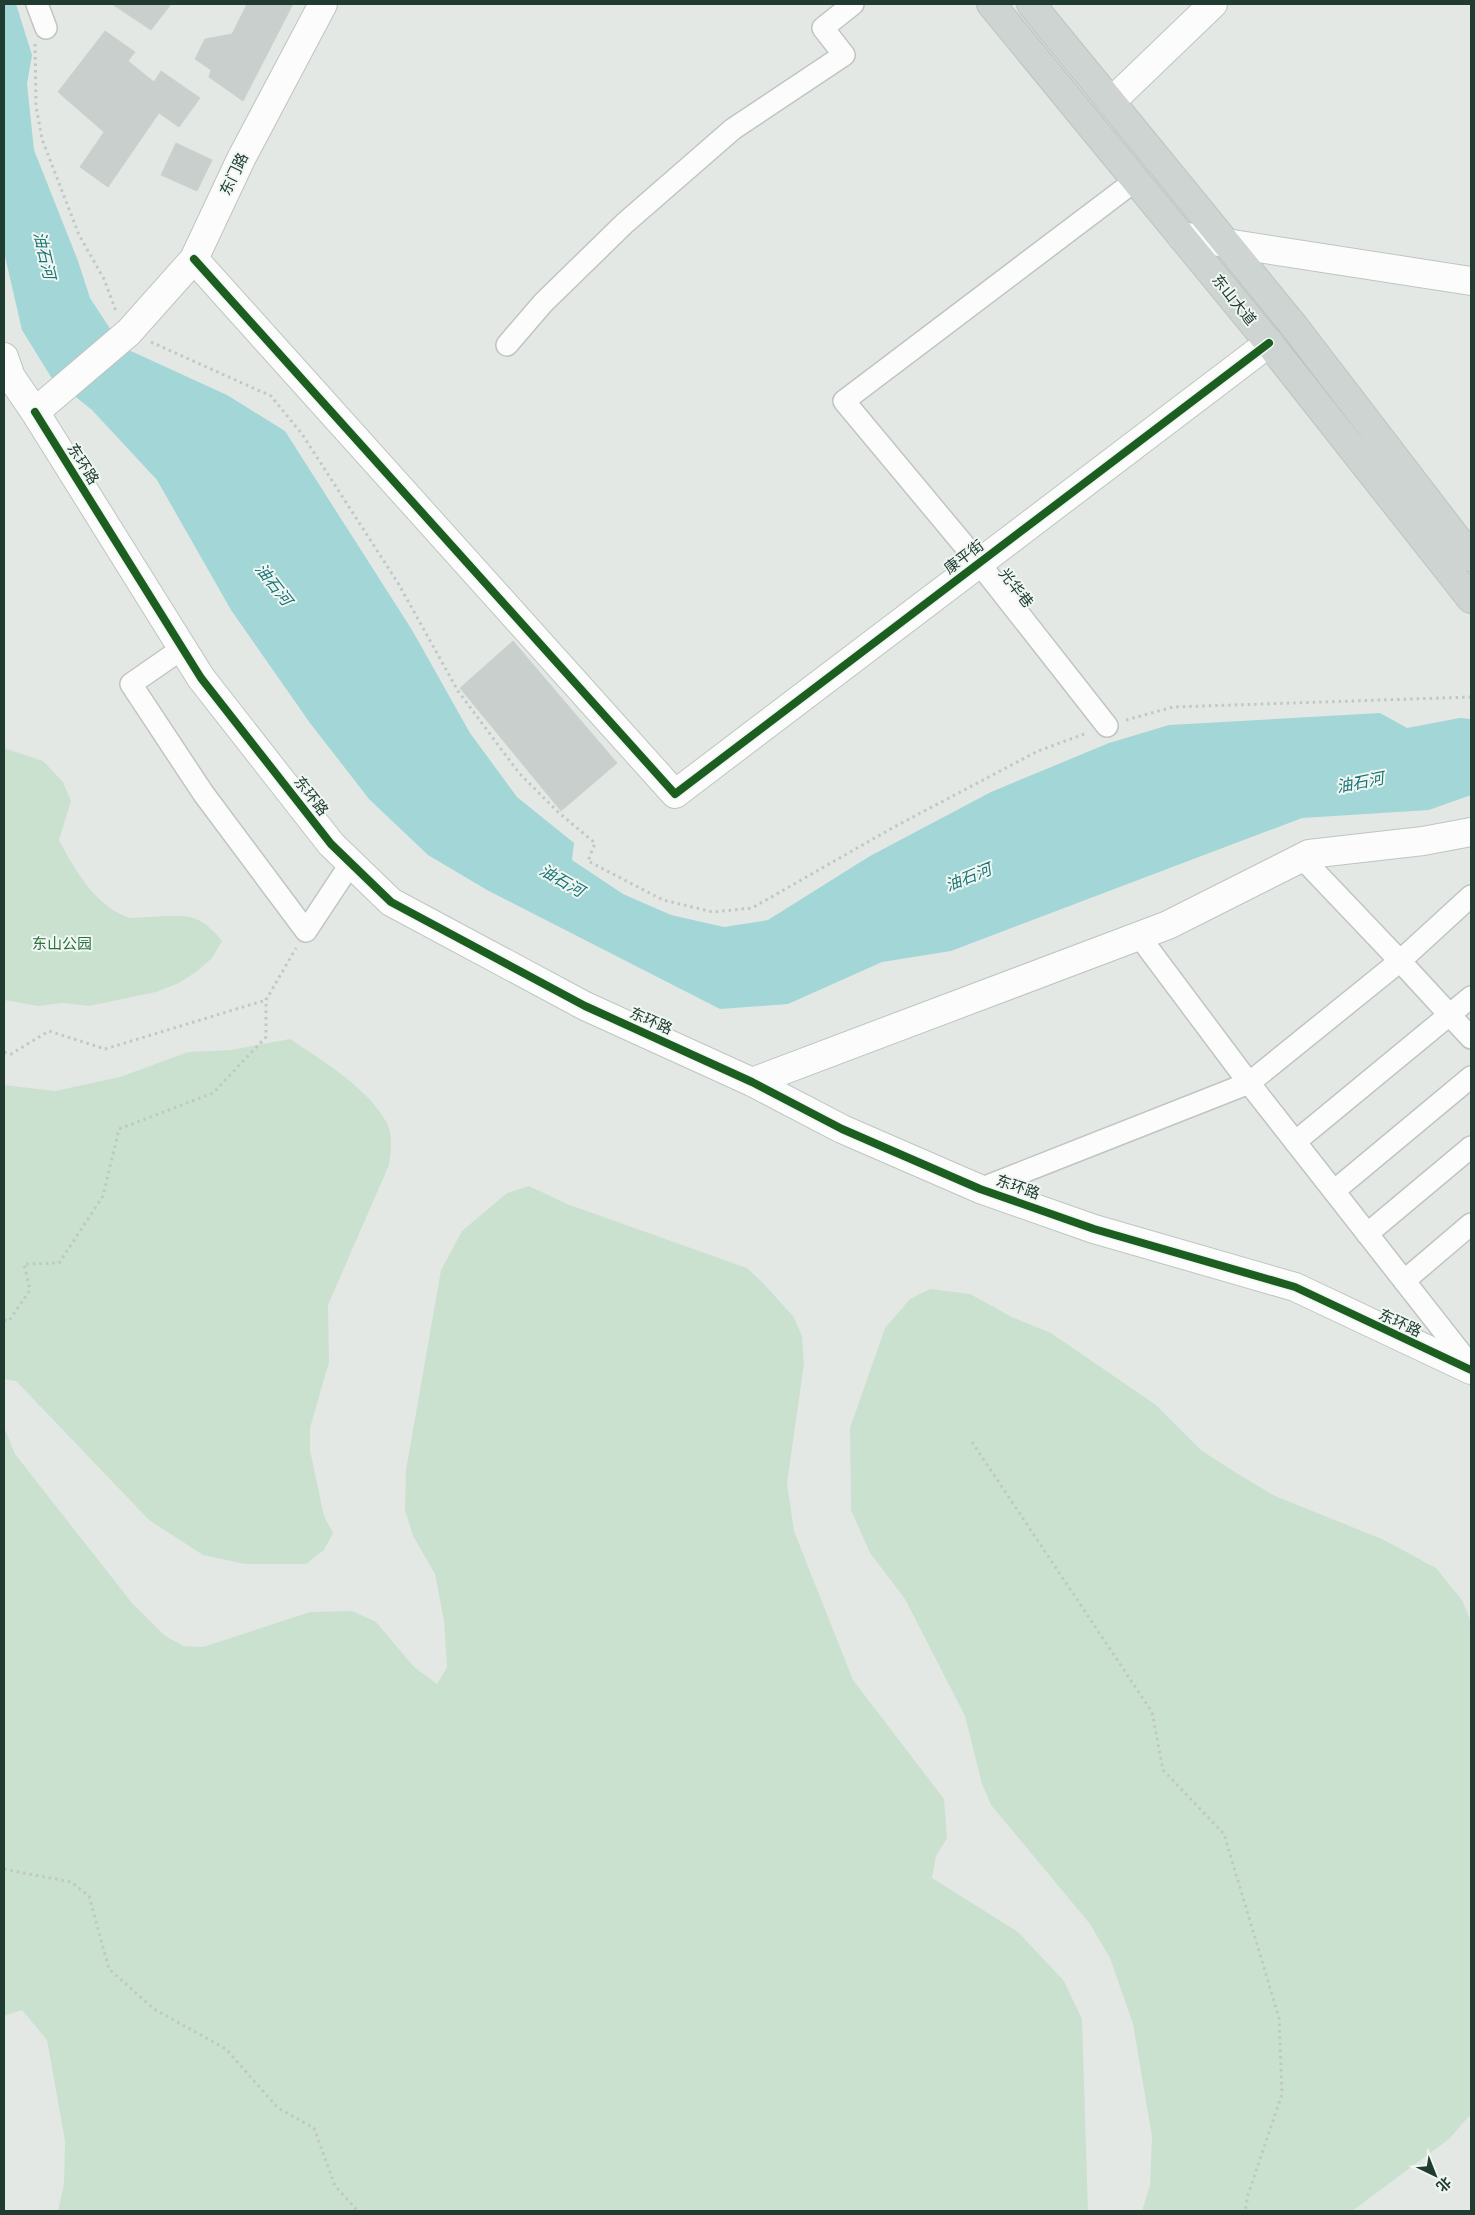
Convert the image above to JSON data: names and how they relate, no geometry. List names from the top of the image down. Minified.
{"streets":{"main road":["东山大道"],"street":["东门路","东环路","康平街","光华巷"]},"crossings":[["东门路","东环路"],["东门路","康平街"],["东山大道","康平街"],["东山大道","光华巷"],["康平街","光华巷"]],"water":["油石河"],"parks":["东山公园"],"north":"bottom right"}
